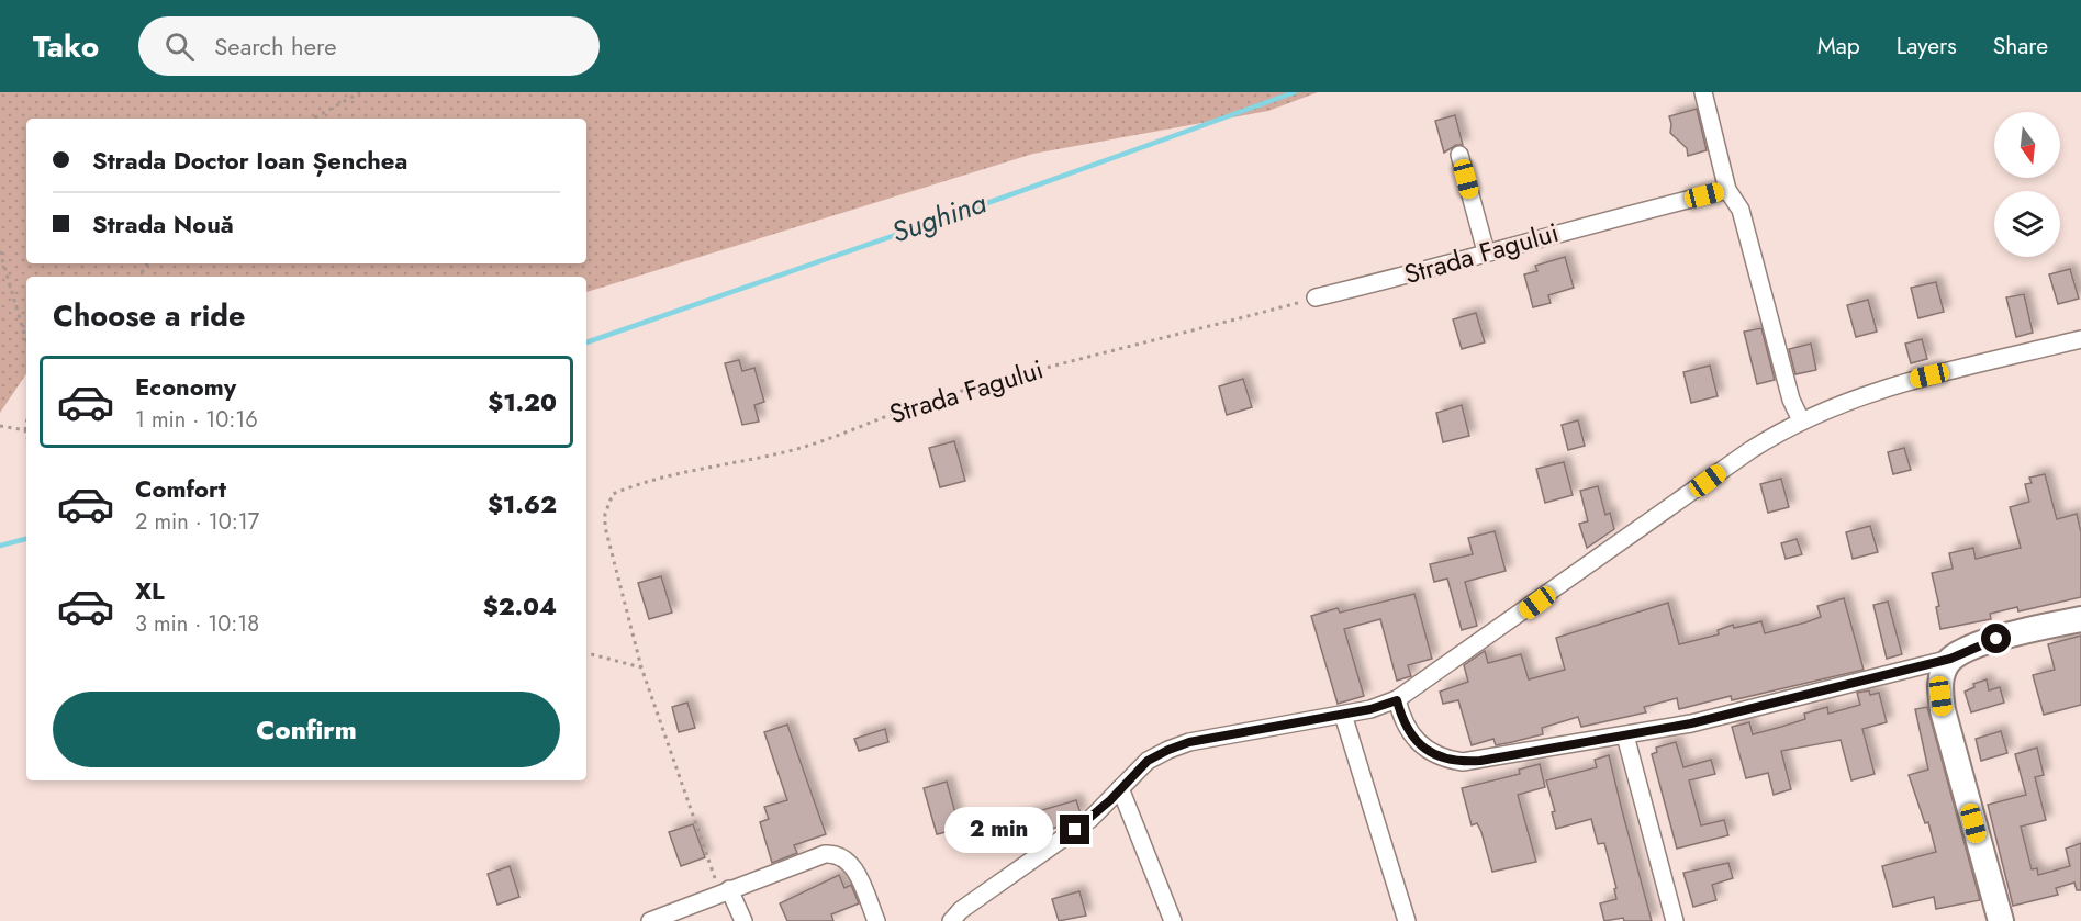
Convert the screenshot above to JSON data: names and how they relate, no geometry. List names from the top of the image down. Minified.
{"streets":{"street":["Strada Fagului"]},"water":["Sughina"],"north":"bottom","page":{"header":"Tako","search":"Search here","nav":["Map","Layers","Share"],"banner":["Strada Doctor Ioan Șenchea","Strada Nouă"],"heading":"Choose a ride","list":[{"name":"Economy","note":"1 min · 10:16","value":"$1.20"},{"name":"Comfort","note":"2 min · 10:17","value":"$1.62"},{"name":"XL","note":"3 min · 10:18","value":"$2.04"}],"buttons":"Confirm","bubble":"2 min"}}
